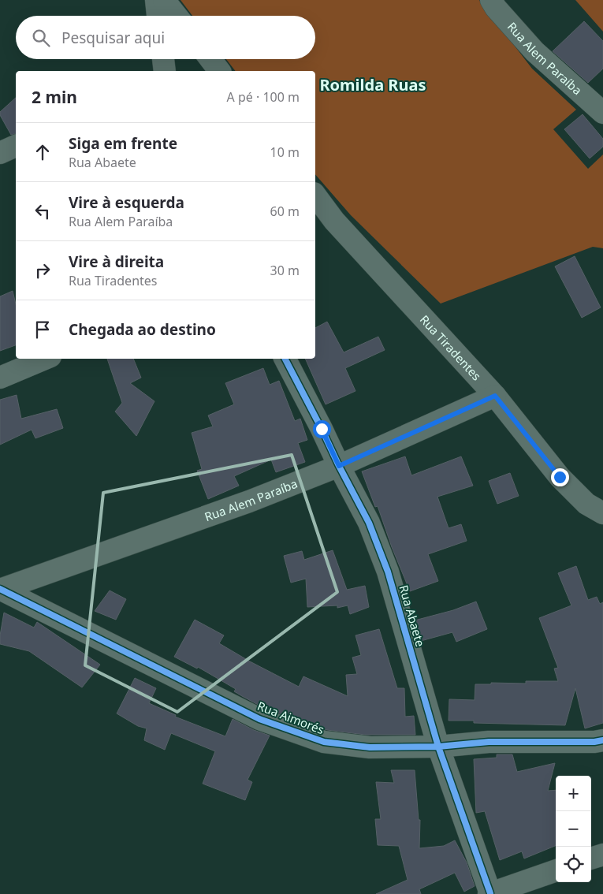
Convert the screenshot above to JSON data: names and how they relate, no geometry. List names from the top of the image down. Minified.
{"streets":{"street":["Rua Alem Paraíba","Rua Tiradentes","Rua Abaete","Rua Aimorés"]},"crossings":[["Rua Alem Paraíba","Rua Tiradentes"],["Rua Alem Paraíba","Rua Abaete"],["Rua Alem Paraíba","Rua Aimorés"],["Rua Abaete","Rua Aimorés"]],"districts":["Romilda Ruas"],"page":{"search":"Pesquisar aqui","heading":["2 min","A pé · 100 m"],"list":[["Siga em frente","Rua Abaete","10 m"],["Vire à esquerda","Rua Alem Paraíba","60 m"],["Vire à direita","Rua Tiradentes","30 m"],"Chegada ao destino"],"map_buttons":["+","−"]}}
